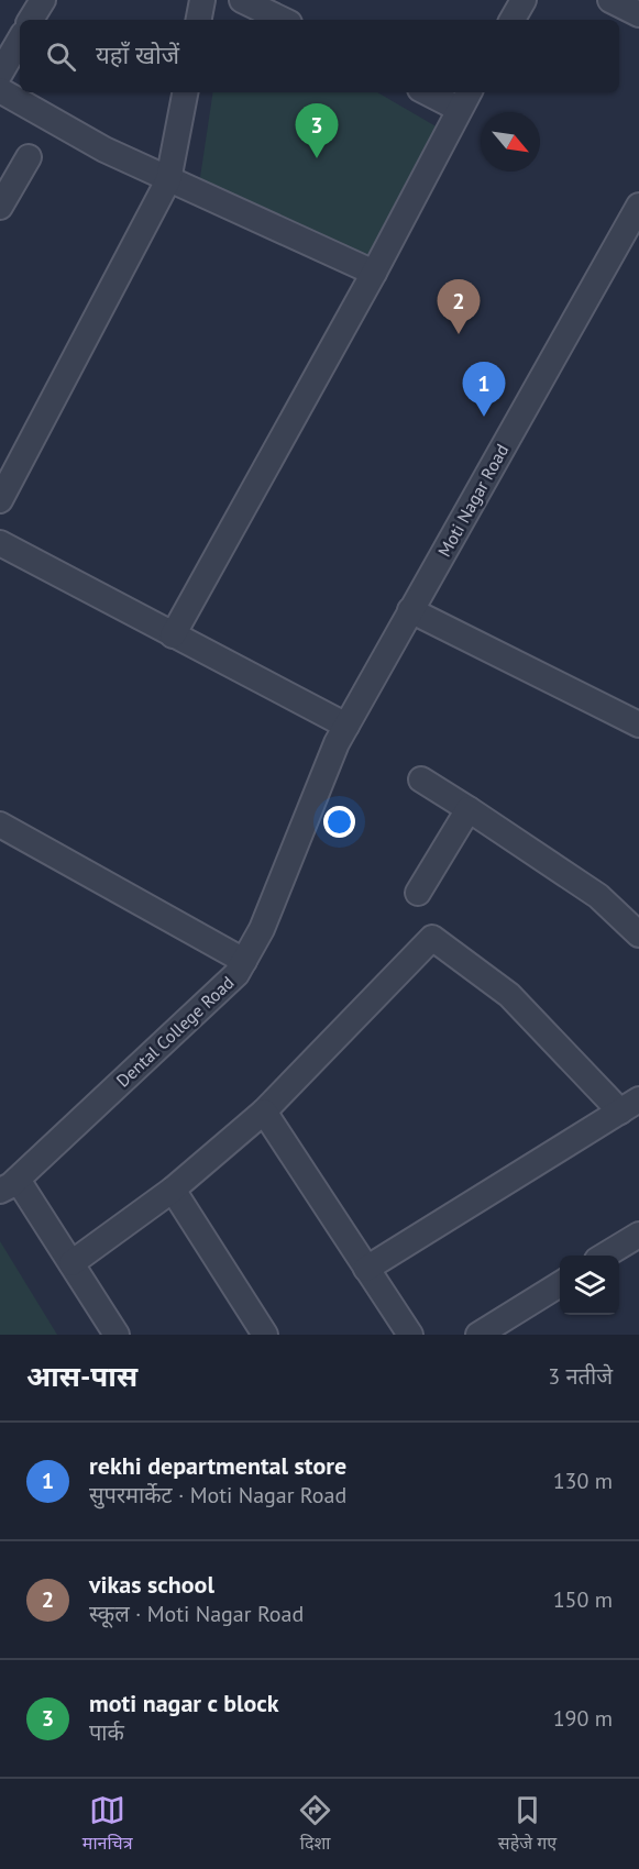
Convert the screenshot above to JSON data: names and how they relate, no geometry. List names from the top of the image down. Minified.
{"streets":{"street":["Moti Nagar Road","Dental College Road"]},"crossings":[["Moti Nagar Road","Dental College Road"]],"north":"bottom right","page":{"search":"यहाँ खोजें","pins":["3","2","1"],"heading":["आस-पास","3 नतीजे"],"list":[{"mark":"1","name":"rekhi departmental store","note":"सुपरमार्केट · Moti Nagar Road","value":"130 m"},{"mark":"2","name":"vikas school","note":"स्कूल · Moti Nagar Road","value":"150 m"},{"mark":"3","name":"moti nagar c block","note":"पार्क","value":"190 m"}],"nav":["मानचित्र","दिशा","सहेजे गए"]}}
